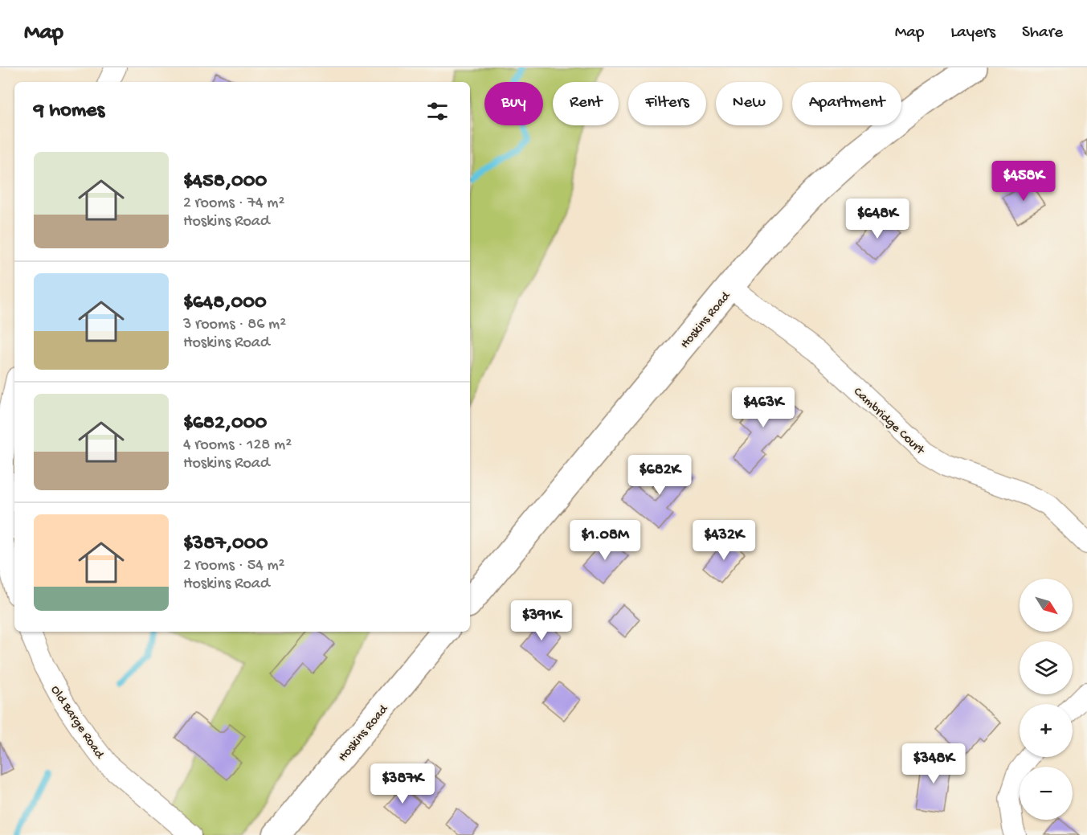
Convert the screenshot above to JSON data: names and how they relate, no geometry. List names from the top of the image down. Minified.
{"streets":{"street":["Hoskins Road","Cambridge Court","Old Barge Road"]},"crossings":[["Hoskins Road","Cambridge Court"]],"north":"bottom right","page":{"header":"Map","nav":["Map","Layers","Share"],"chip":["Buy","Rent","Filters","New","Apartment"],"heading":"9 homes","list":[{"name":"$458,000","note":"2 rooms · 74 m² · Hoskins Road"},{"name":"$648,000","note":"3 rooms · 86 m² · Hoskins Road"},{"name":"$682,000","note":"4 rooms · 128 m² · Hoskins Road"},{"name":"$387,000","note":"2 rooms · 54 m² · Hoskins Road"}],"price":["$458K","$648K","$463K","$682K","$1.08M","$432K","$391K","$348K","$387K"],"map_buttons":["+","−"]}}
